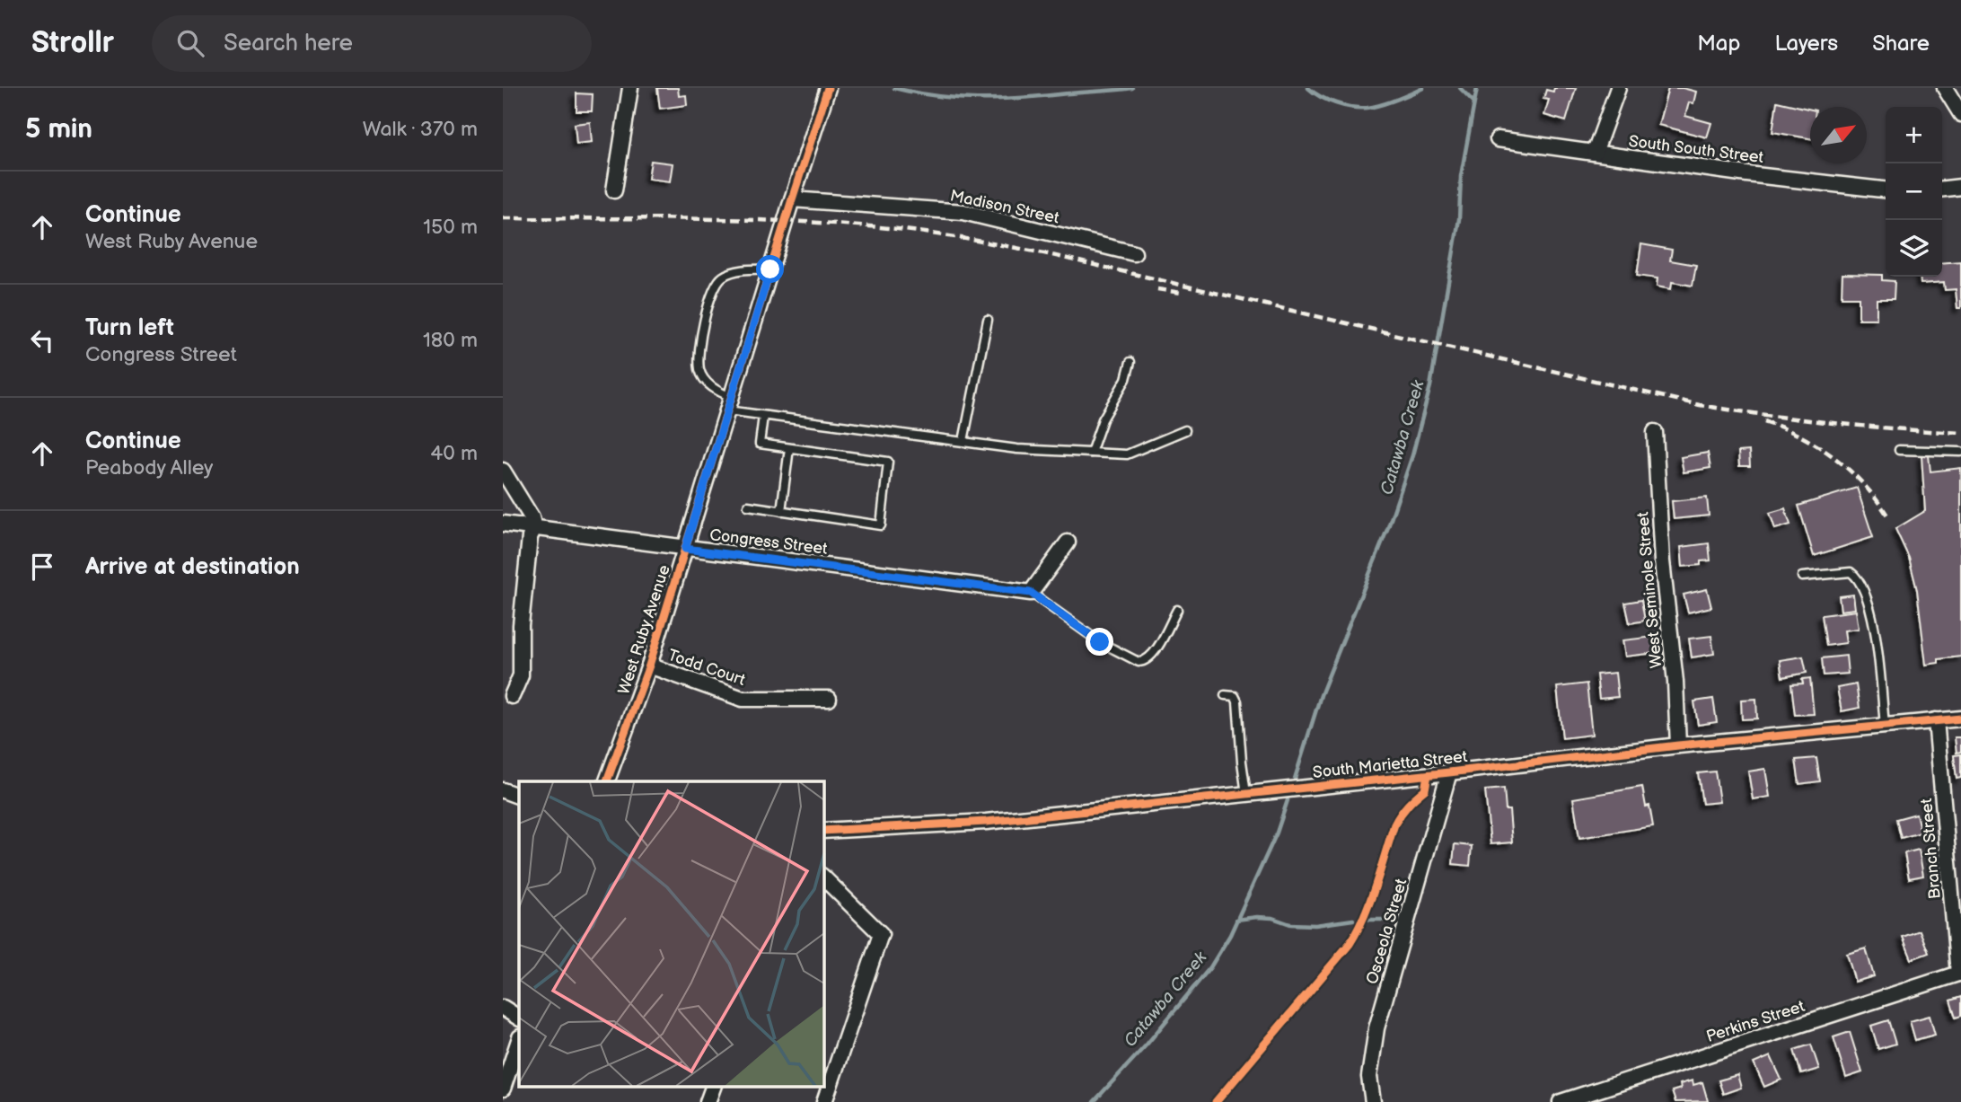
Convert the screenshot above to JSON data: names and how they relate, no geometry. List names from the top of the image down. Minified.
{"streets":{"street":["South South Street","Madison Street","Congress Street","West Seminole Street","West Ruby Avenue","Todd Court","South Marietta Street","Branch Street","Osceola Street","Perkins Street"]},"crossings":[["Madison Street","West Ruby Avenue"],["Congress Street","West Ruby Avenue"],["West Seminole Street","South Marietta Street"],["West Ruby Avenue","Todd Court"],["South Marietta Street","Branch Street"],["South Marietta Street","Osceola Street"],["Branch Street","Perkins Street"]],"water":["Catawba Creek"],"north":"top right","page":{"header":"Strollr","search":"Search here","nav":["Map","Layers","Share"],"heading":["5 min","Walk · 370 m"],"map_buttons":["+","−"],"list":[["Continue","West Ruby Avenue","150 m"],["Turn left","Congress Street","180 m"],["Continue","Peabody Alley","40 m"],"Arrive at destination"]}}
